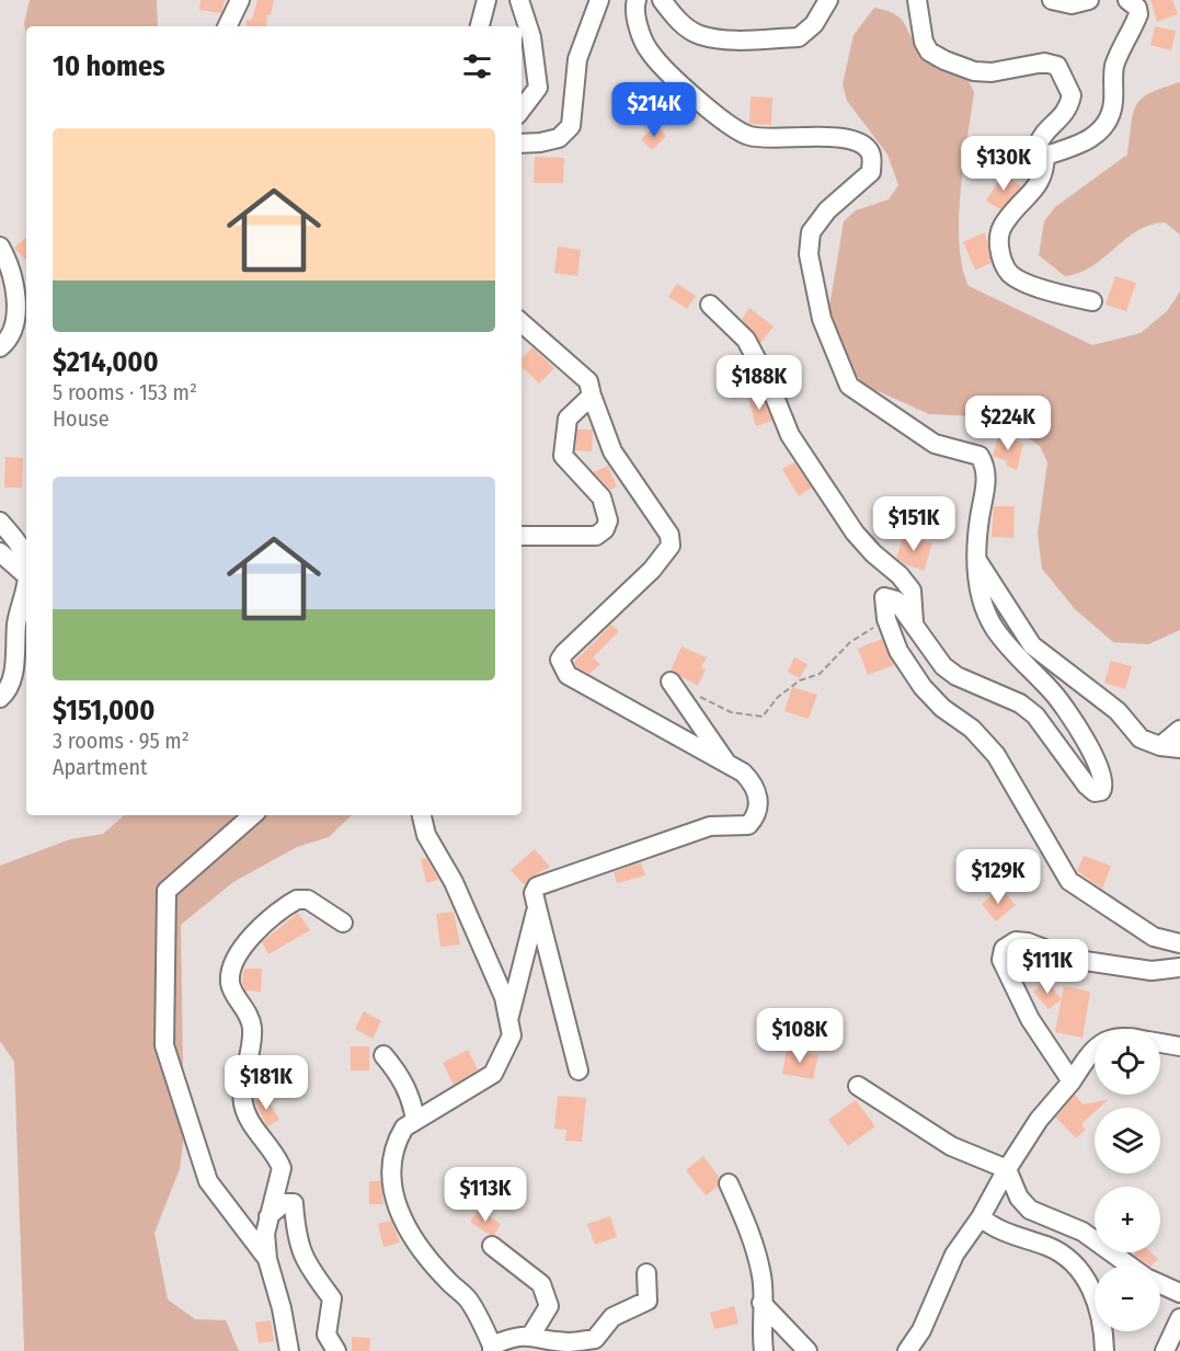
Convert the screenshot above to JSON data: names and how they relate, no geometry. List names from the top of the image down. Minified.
{"page":{"heading":"10 homes","price":["$214K","$130K","$188K","$224K","$151K","$129K","$111K","$108K","$181K","$113K"],"list":[{"name":"$214,000","note":"5 rooms · 153 m² · House"},{"name":"$151,000","note":"3 rooms · 95 m² · Apartment"}],"map_buttons":["+","−"]}}
